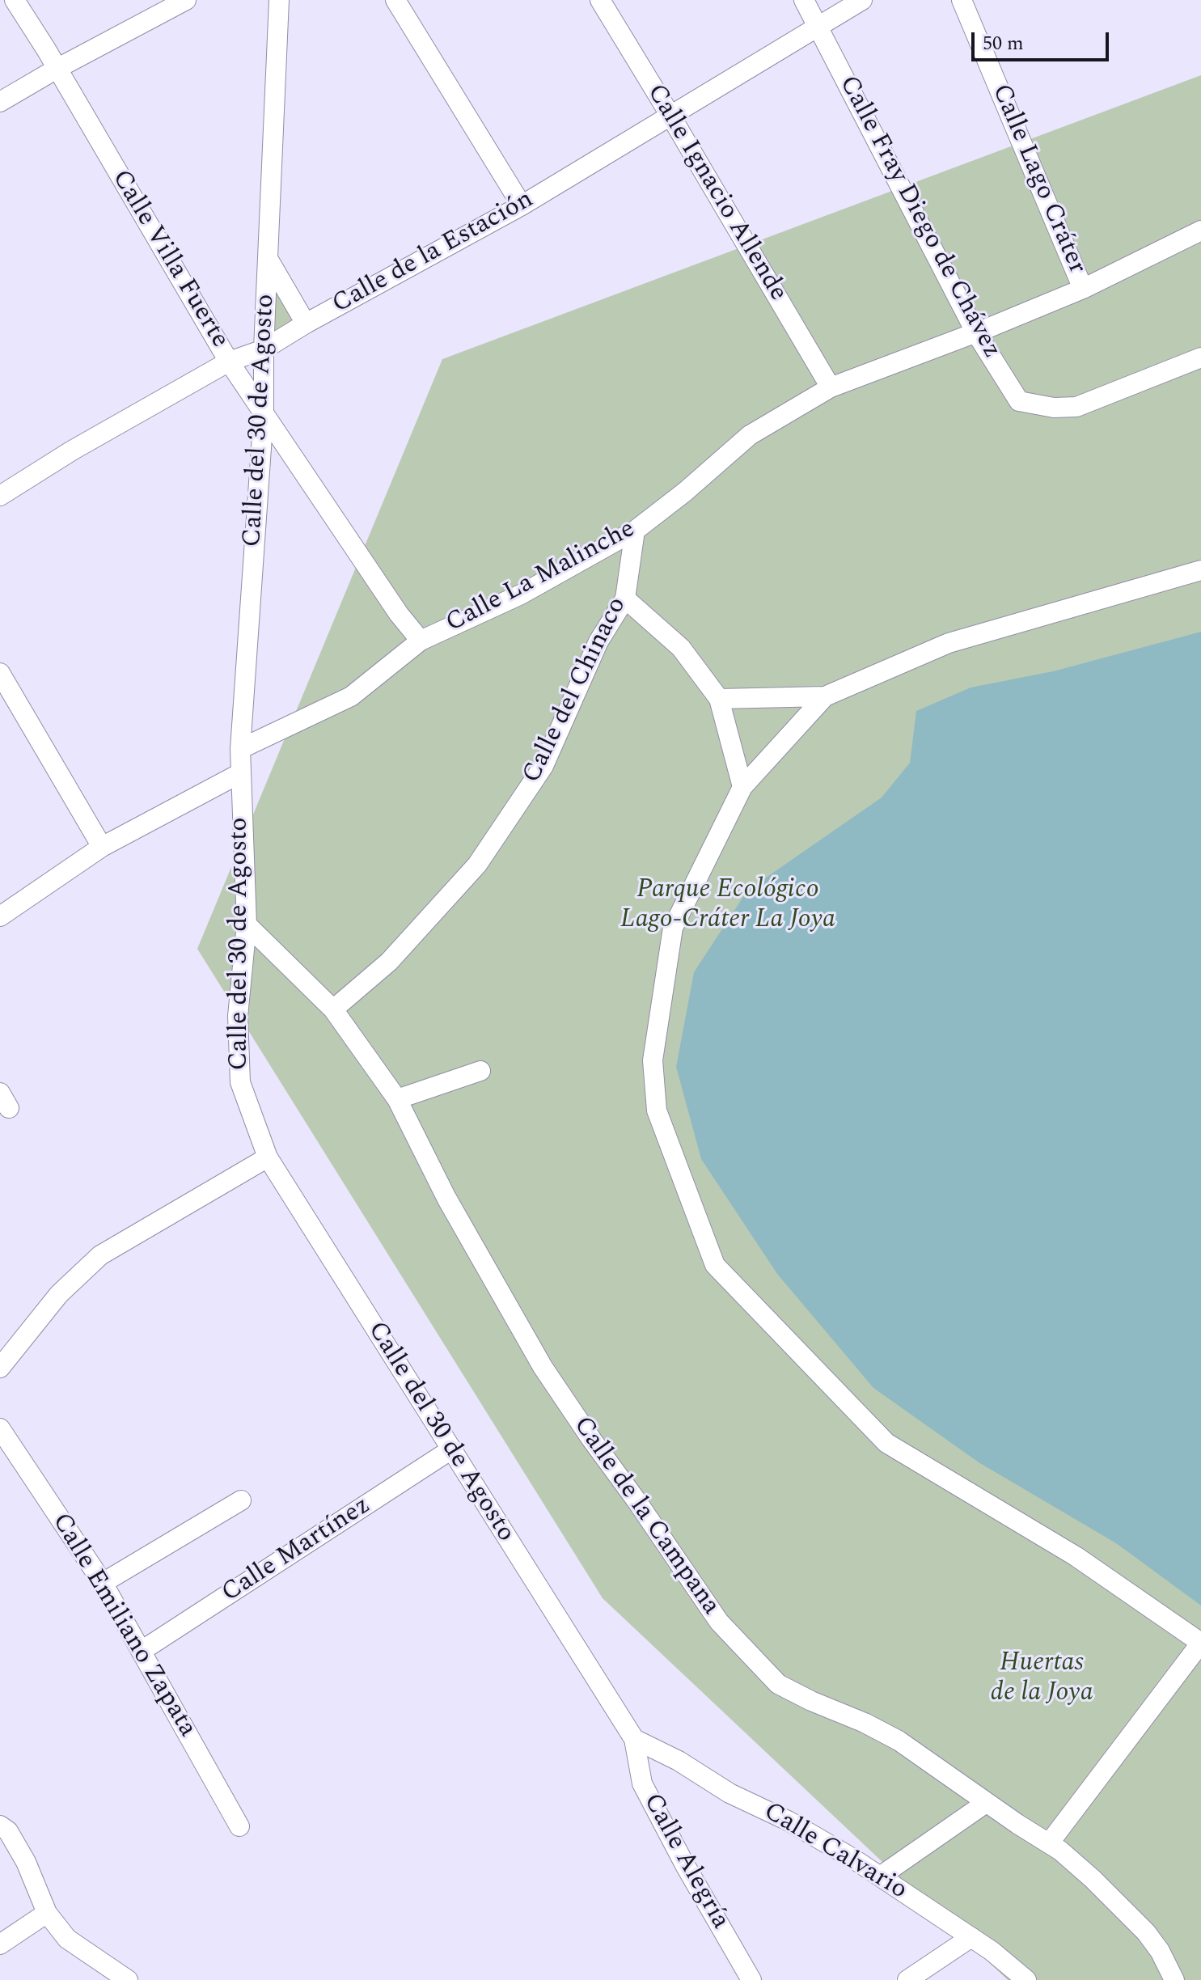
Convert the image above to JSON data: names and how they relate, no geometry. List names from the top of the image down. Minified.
{"streets":{"street":["Calle Lago Cráter","Calle Ignacio Allende","Calle Fray Diego de Chávez","Calle de la Estación","Calle Villa Fuerte","Calle del 30 de Agosto","Calle La Malinche","Calle del Chinaco","Calle de la Campana","Calle Martínez","Calle Emiliano Zapata","Calle Calvario","Calle Alegría"]},"crossings":[["Calle Lago Cráter","Calle La Malinche"],["Calle Ignacio Allende","Calle de la Estación"],["Calle Ignacio Allende","Calle La Malinche"],["Calle Fray Diego de Chávez","Calle de la Estación"],["Calle Fray Diego de Chávez","Calle La Malinche"],["Calle de la Estación","Calle Villa Fuerte"],["Calle de la Estación","Calle del 30 de Agosto"],["Calle Villa Fuerte","Calle del 30 de Agosto"],["Calle Villa Fuerte","Calle La Malinche"],["Calle del 30 de Agosto","Calle La Malinche"],["Calle del 30 de Agosto","Calle de la Campana"],["Calle del 30 de Agosto","Calle Martínez"],["Calle del 30 de Agosto","Calle Calvario"],["Calle del 30 de Agosto","Calle Alegría"],["Calle La Malinche","Calle del Chinaco"],["Calle del Chinaco","Calle de la Campana"],["Calle Martínez","Calle Emiliano Zapata"],["Calle Calvario","Calle Alegría"]],"parks":["Parque Ecológico Lago-Cráter La Joya","Huertas de la Joya"],"scale_bar":"50 m"}
